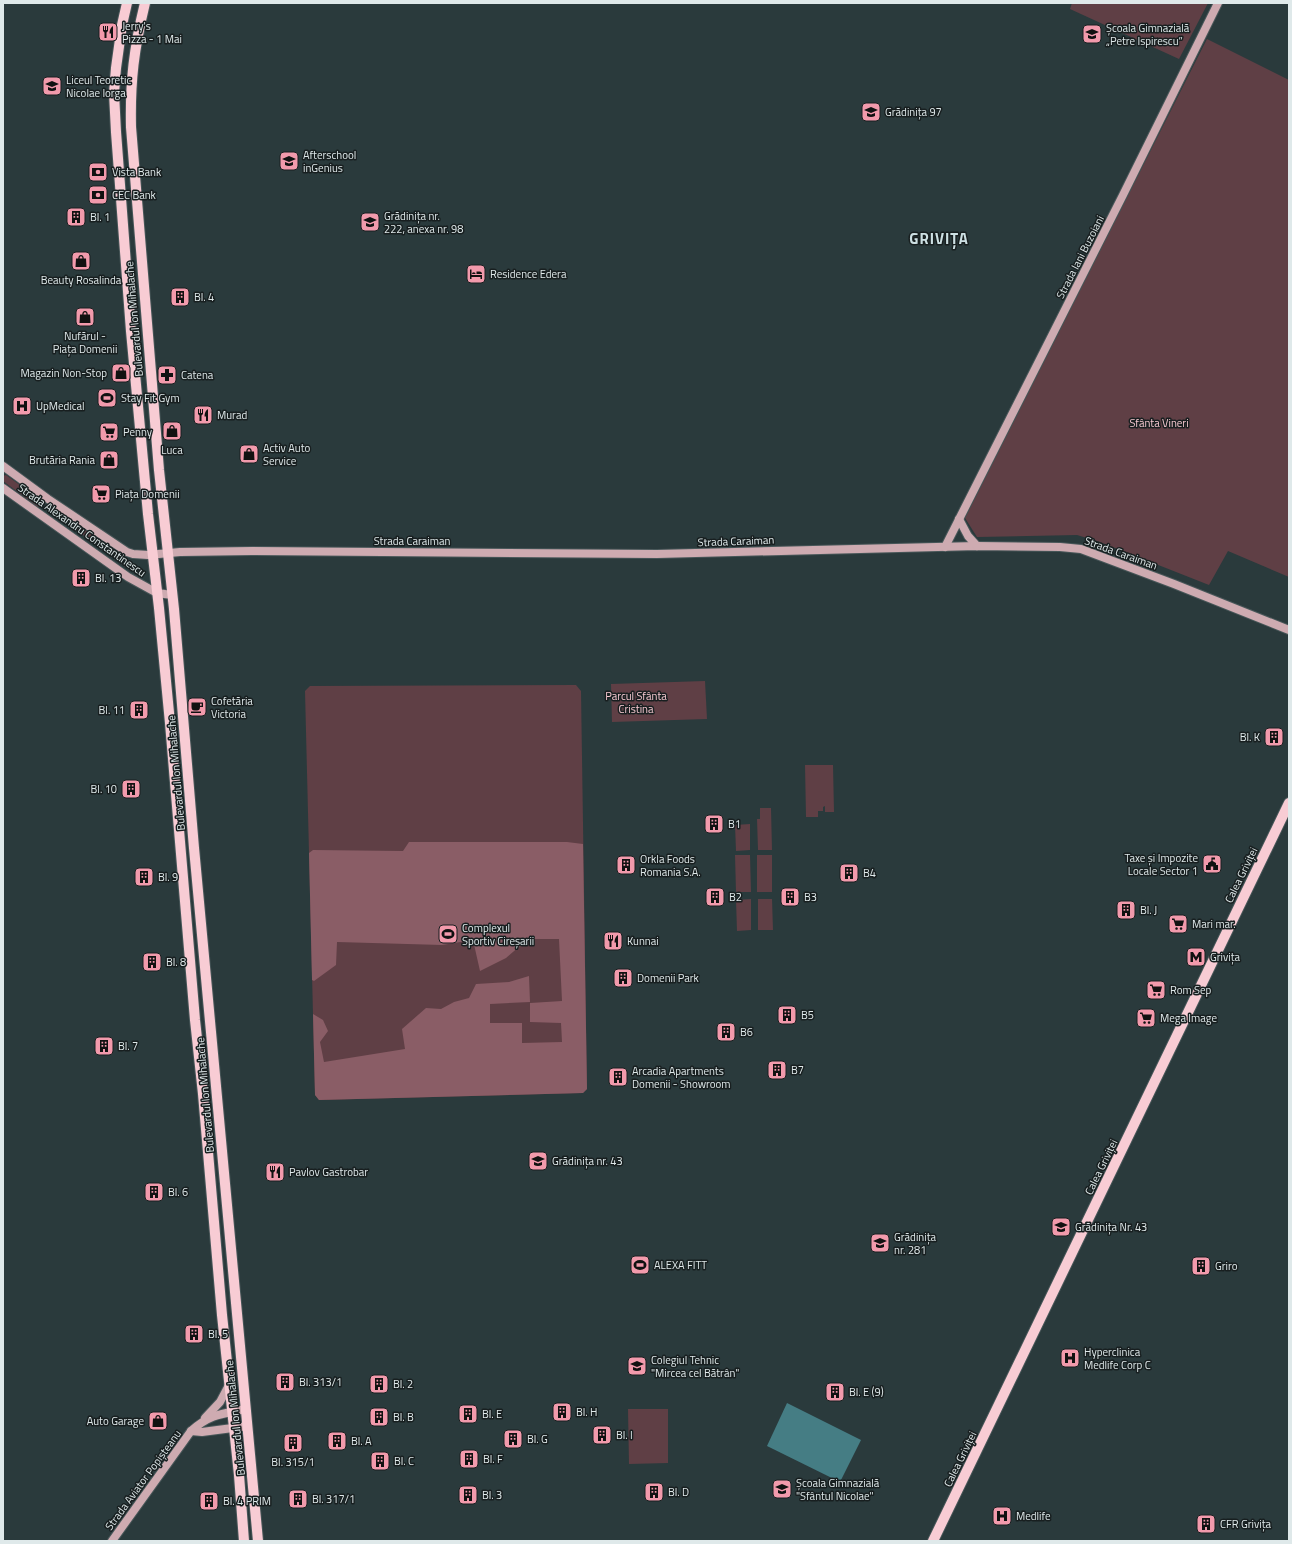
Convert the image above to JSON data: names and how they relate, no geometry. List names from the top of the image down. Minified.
{"streets":{"main road":["Bulevardul Ion Mihalache","Calea Griviței"],"street":["Strada Iani Buzoiani","Strada Alexandru Constantinescu","Strada Caraiman","Strada Aviator Popișteanu"]},"crossings":[["Strada Iani Buzoiani","Strada Caraiman"],["Bulevardul Ion Mihalache","Strada Alexandru Constantinescu"],["Bulevardul Ion Mihalache","Strada Caraiman"],["Bulevardul Ion Mihalache","Strada Aviator Popișteanu"],["Strada Alexandru Constantinescu","Strada Caraiman"]],"districts":["GRIVIȚA"],"parks":["Sfânta Vineri","Parcul Sfânta Cristina"],"places":{"restaurant":["Jerry's Pizza - 1 Mai","Murad","Kunnai","Pavlov Gastrobar"],"school or university":["Școala Gimnazială „Petre Ispirescu”","Liceul Teoretic Nicolae Iorga","Grădinița 97","Afterschool inGenius","Grădinița nr. 222, anexa nr. 98","Grădinița nr. 43","Grădinița Nr. 43","Grădinița nr. 281","Colegiul Tehnic \"Mircea cel Bătrân\"","Școala Gimnazială \"Sfântul Nicolae\""],"bank":["Vista Bank","CEC Bank"],"building":["Bl. 1","Bl. 4","Bl. 13","Bl. 11","Bl. K","Bl. 10","B1","Orkla Foods Romania S.A.","B4","Bl. 9","B2","B3","Bl. J","Bl. 8","Domenii Park","B5","B6","Bl. 7","B7","Arcadia Apartments Domenii - Showroom","Bl. 6","Griro","Bl. 5","Bl. 313/1","Bl. 2","Bl. E (9)","Bl. H","Bl. E","Bl. B","Bl. I","Bl. G","Bl. A","Bl. 315/1","Bl. F","Bl. C","Bl. D","Bl. 3","Bl. 317/1","Bl. 4 PRIM","CFR Grivița"],"shop":["Beauty Rosalinda","Nufărul - Piața Domenii","Magazin Non-Stop","Luca","Activ Auto Service","Brutăria Rania","Auto Garage"],"hotel":["Residence Edera"],"pharmacy":["Catena"],"sports":["Stay Fit Gym","Complexul Sportiv Cireșarii","ALEXA FITT"],"hospital":["UpMedical","Hyperclinica Medlife Corp C","Medlife"],"supermarket":["Penny","Piața Domenii","Mari mar.","Rom Sep","Mega Image"],"cafe":["Cofetăria Victoria"],"public building":["Taxe și Impozite Locale Sector 1"],"metro station":["Grivița"]}}
